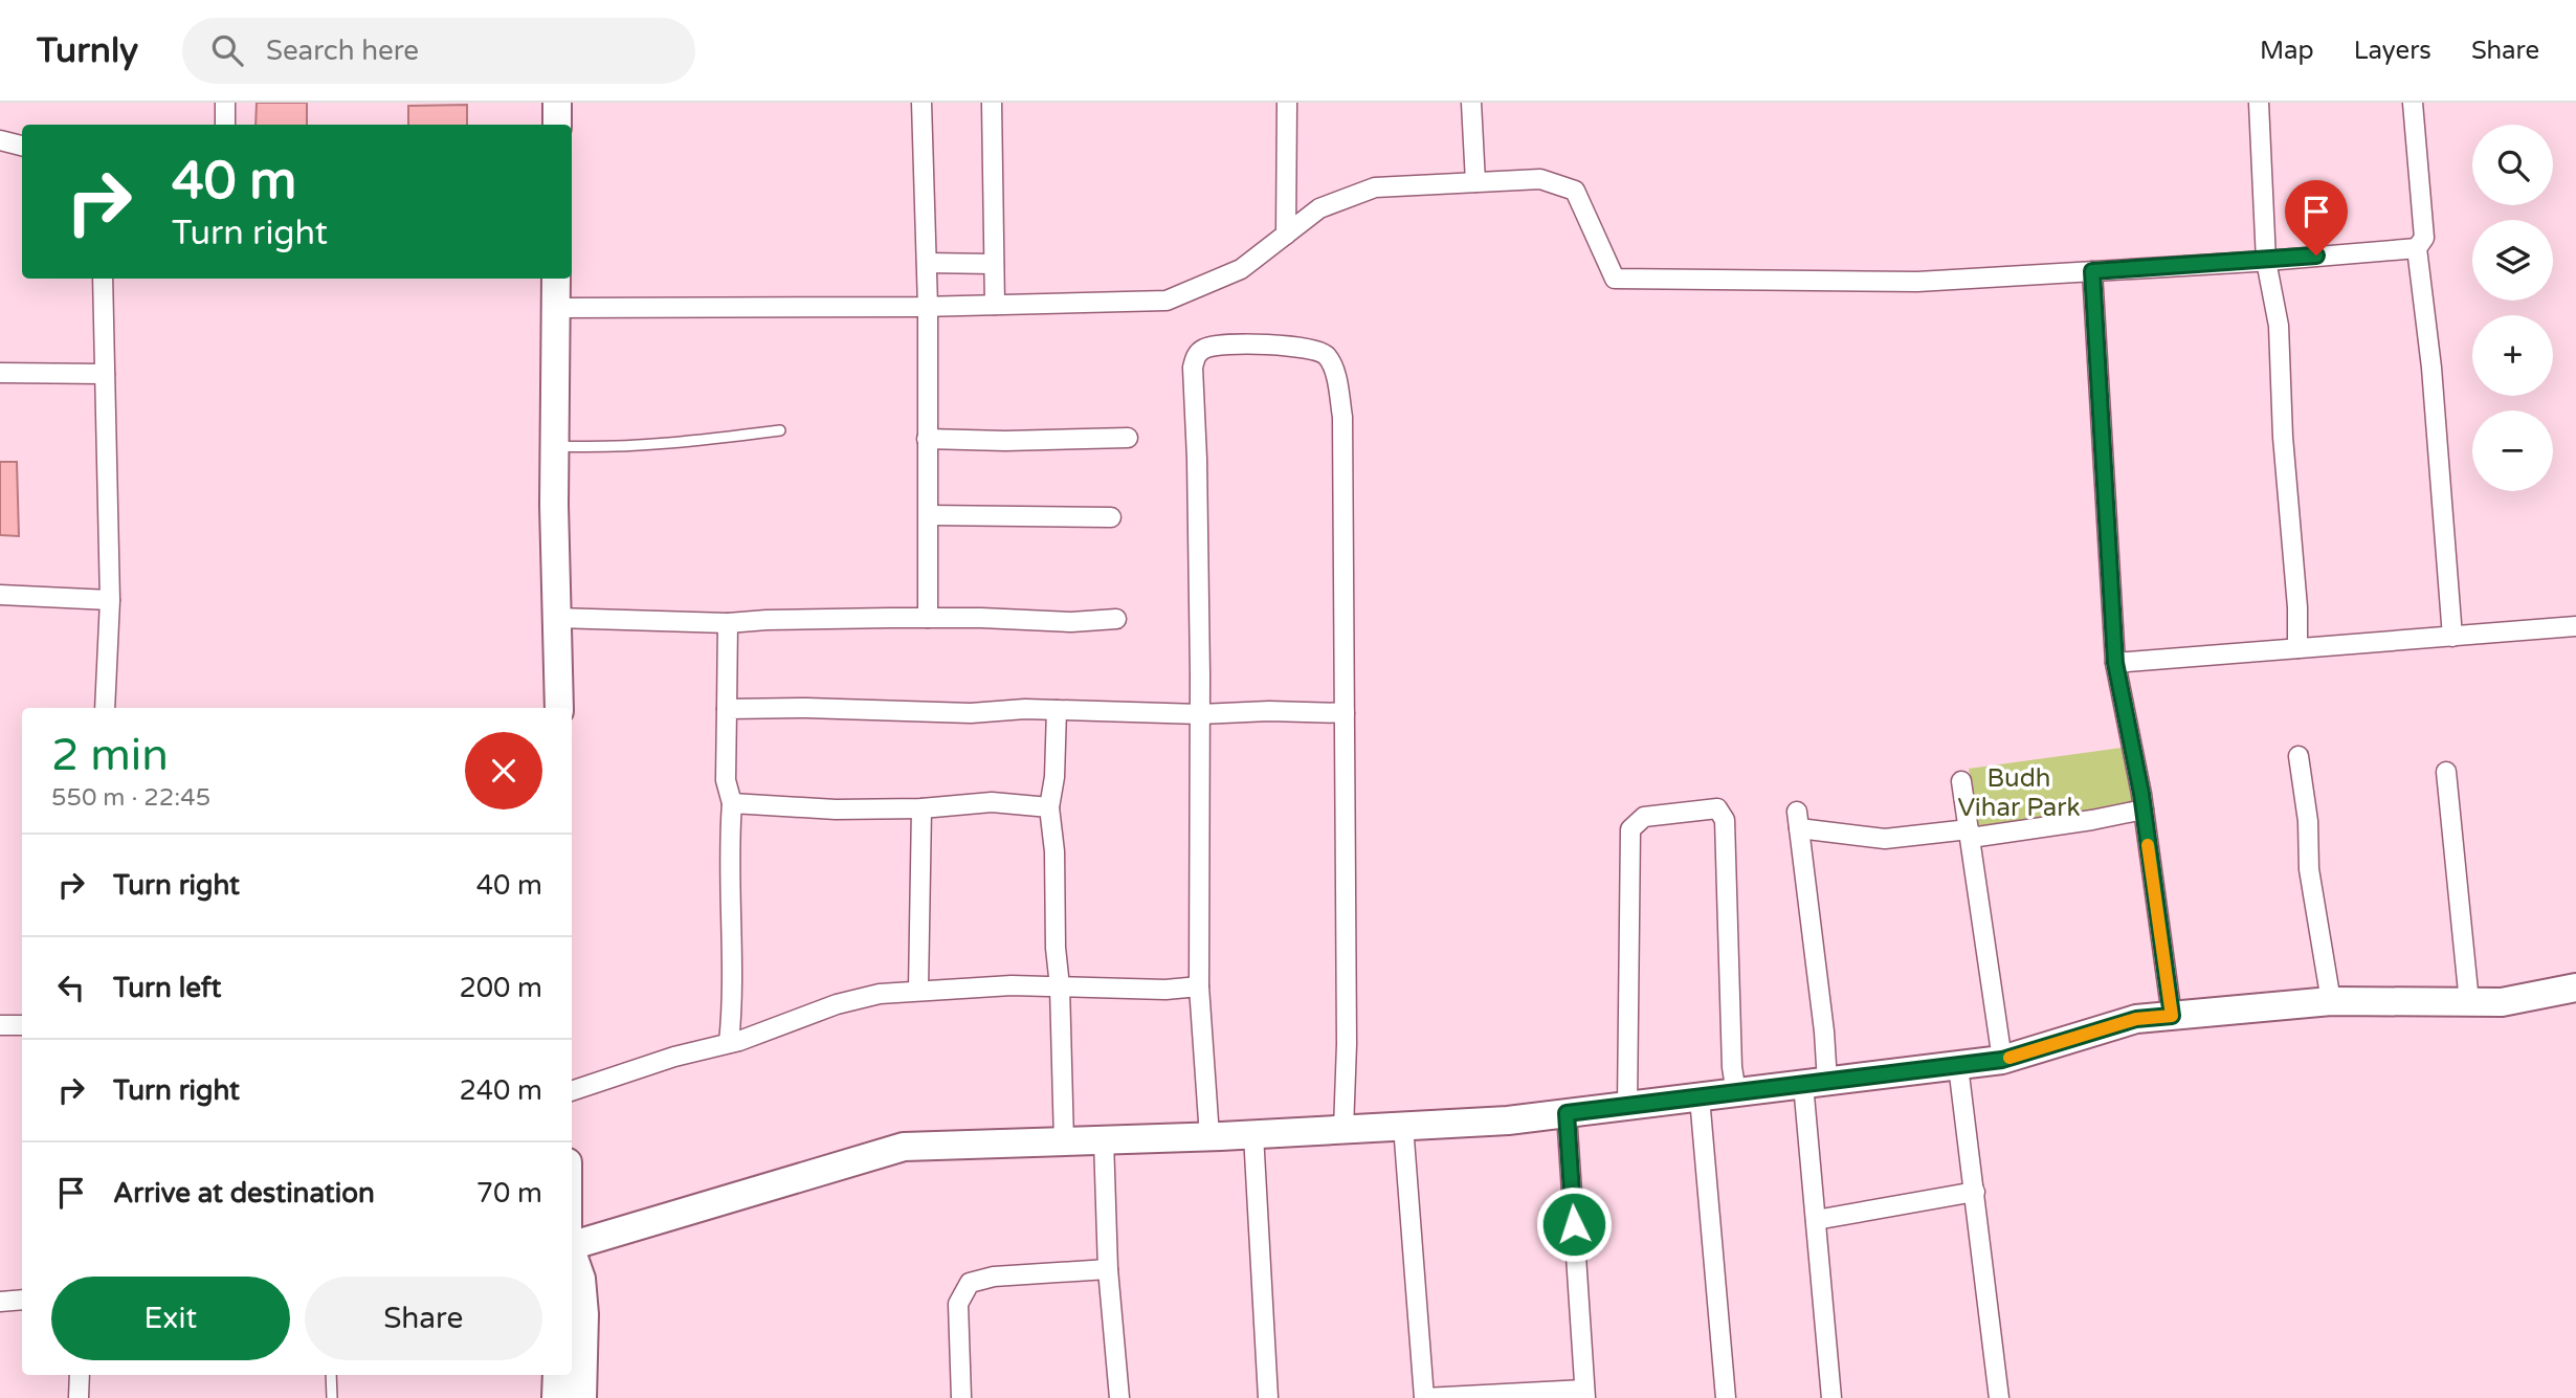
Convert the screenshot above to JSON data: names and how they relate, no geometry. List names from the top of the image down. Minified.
{"parks":["Budh Vihar Park"],"page":{"header":"Turnly","search":"Search here","nav":["Map","Layers","Share"],"map_buttons":["+","−"],"turn":["40 m","Turn right"],"heading":["2 min","550 m · 22:45"],"list":[{"name":"Turn right","value":"40 m"},{"name":"Turn left","value":"200 m"},{"name":"Turn right","value":"240 m"},{"name":"Arrive at destination","value":"70 m"}],"buttons":["Exit","Share"]}}
